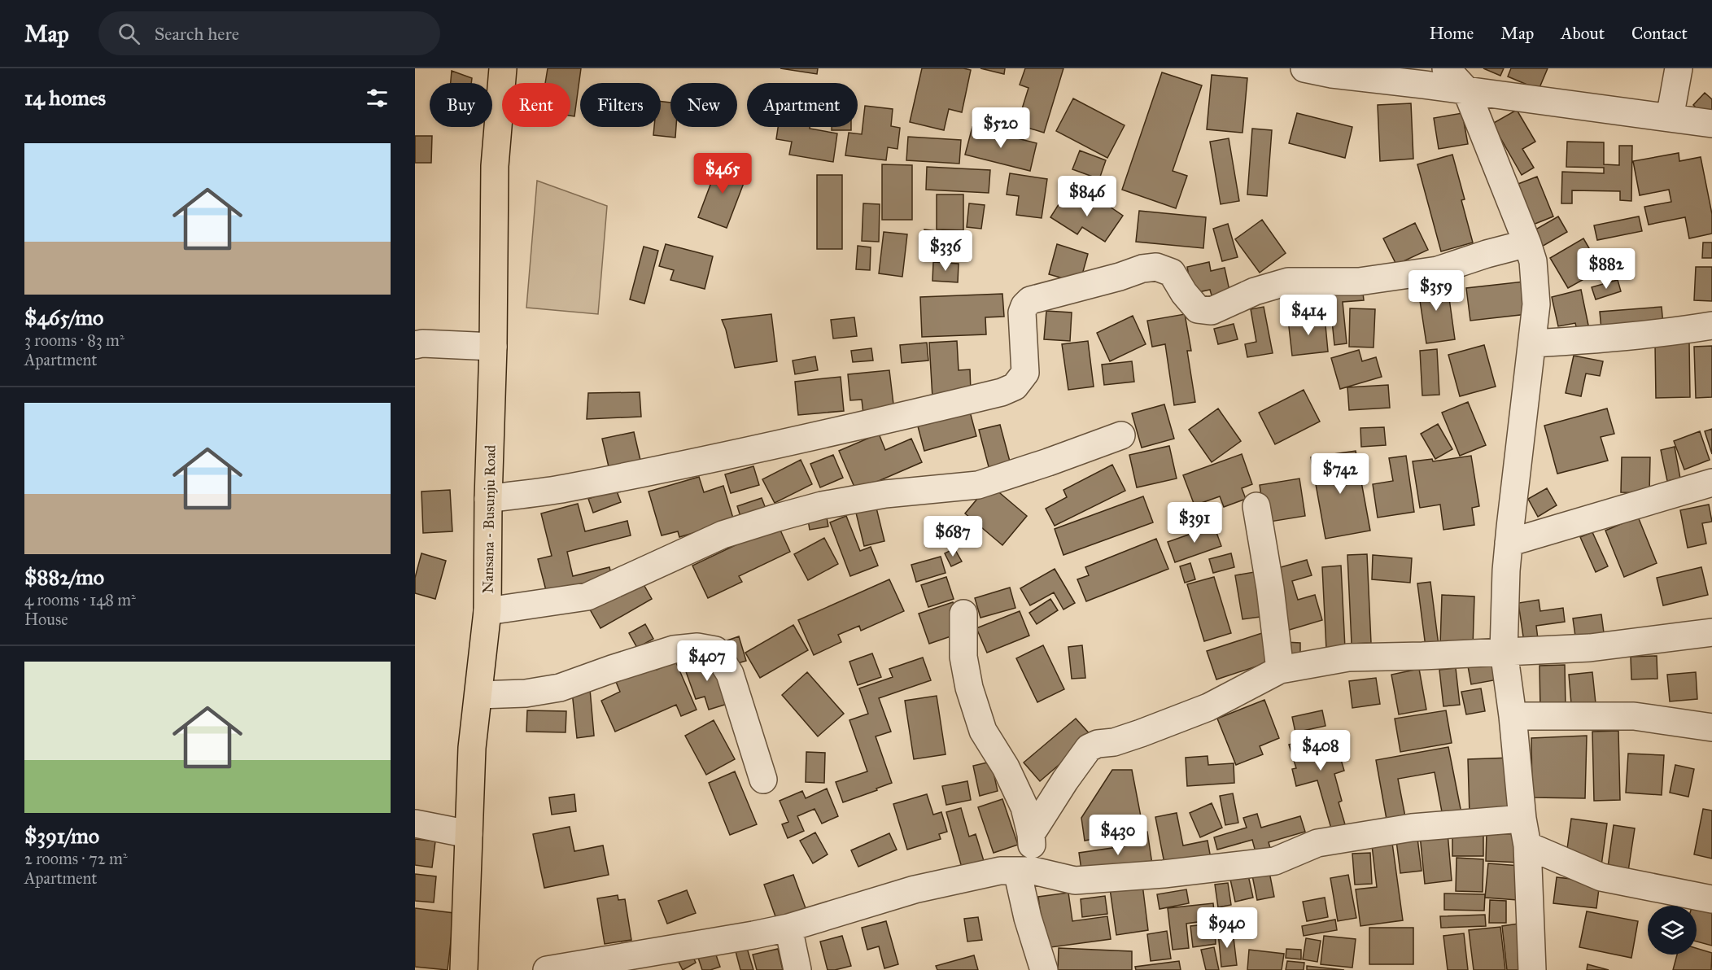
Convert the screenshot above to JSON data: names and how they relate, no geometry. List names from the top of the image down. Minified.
{"streets":{"main road":["Nansana - Busunju Road"]},"page":{"header":"Map","search":"Search here","nav":["Home","Map","About","Contact"],"heading":"14 homes","chip":["Buy","Rent","Filters","New","Apartment"],"price":["$520","$465","$846","$336","$882","$359","$414","$742","$391","$687","$407","$408","$430","$940"],"list":[{"name":"$465/mo","note":"3 rooms · 83 m² · Apartment"},{"name":"$882/mo","note":"4 rooms · 148 m² · House"},{"name":"$391/mo","note":"2 rooms · 72 m² · Apartment"}]}}
